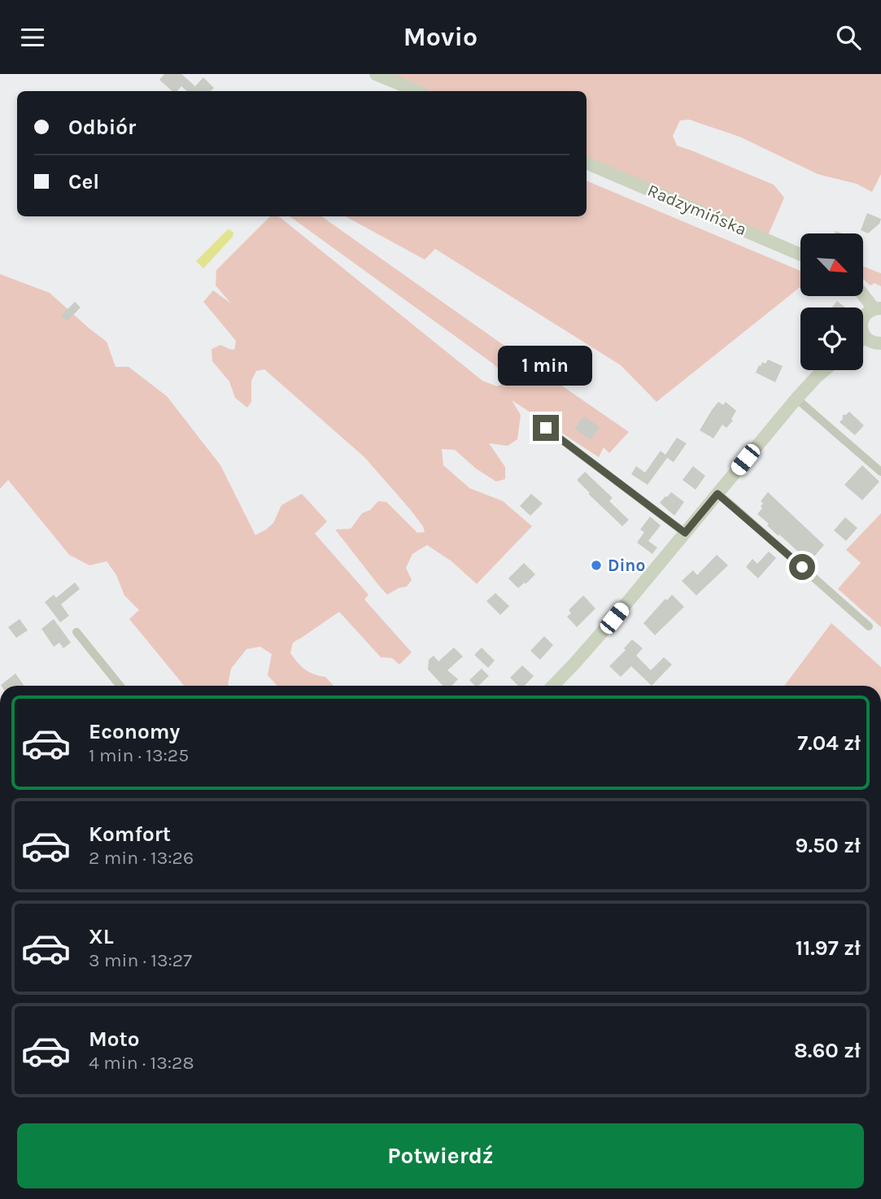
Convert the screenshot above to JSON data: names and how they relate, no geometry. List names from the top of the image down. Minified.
{"streets":{"main road":["Radzymińska"]},"places":["Dino"],"north":"bottom right","page":{"header":"Movio","banner":["Odbiór","Cel"],"bubble":"1 min","list":[{"name":"Economy","note":"1 min · 13:25","value":"7.04 zł"},{"name":"Komfort","note":"2 min · 13:26","value":"9.50 zł"},{"name":"XL","note":"3 min · 13:27","value":"11.97 zł"},{"name":"Moto","note":"4 min · 13:28","value":"8.60 zł"}],"buttons":"Potwierdź"}}
